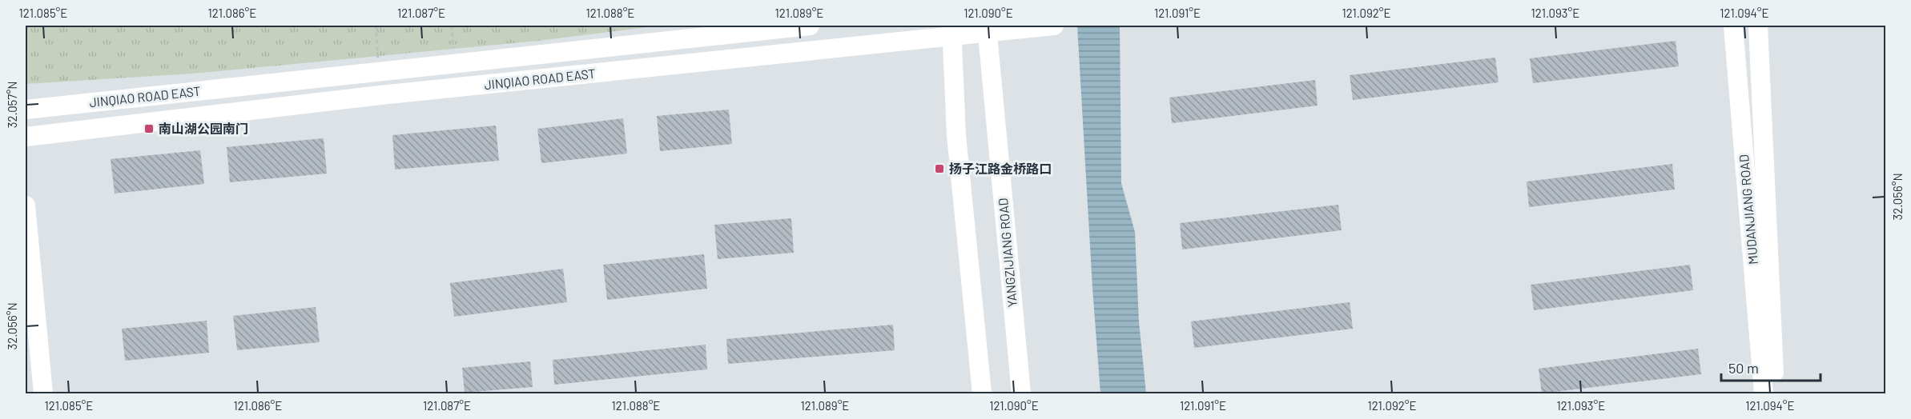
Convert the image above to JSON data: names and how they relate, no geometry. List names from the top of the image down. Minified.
{"streets":{"street":["JINQIAO ROAD EAST","MUDANJIANG ROAD","YANGZIJIANG ROAD"]},"crossings":[["JINQIAO ROAD EAST","YANGZIJIANG ROAD"]],"places":{"transit":["南山湖公园南门","扬子江路金桥路口"]},"scale_bar":"50 m","coordinates":["121.085°E","121.086°E","121.087°E","121.088°E","121.089°E","121.090°E","121.091°E","121.092°E","121.093°E","121.094°E","32.057°N","32.056°N"]}
